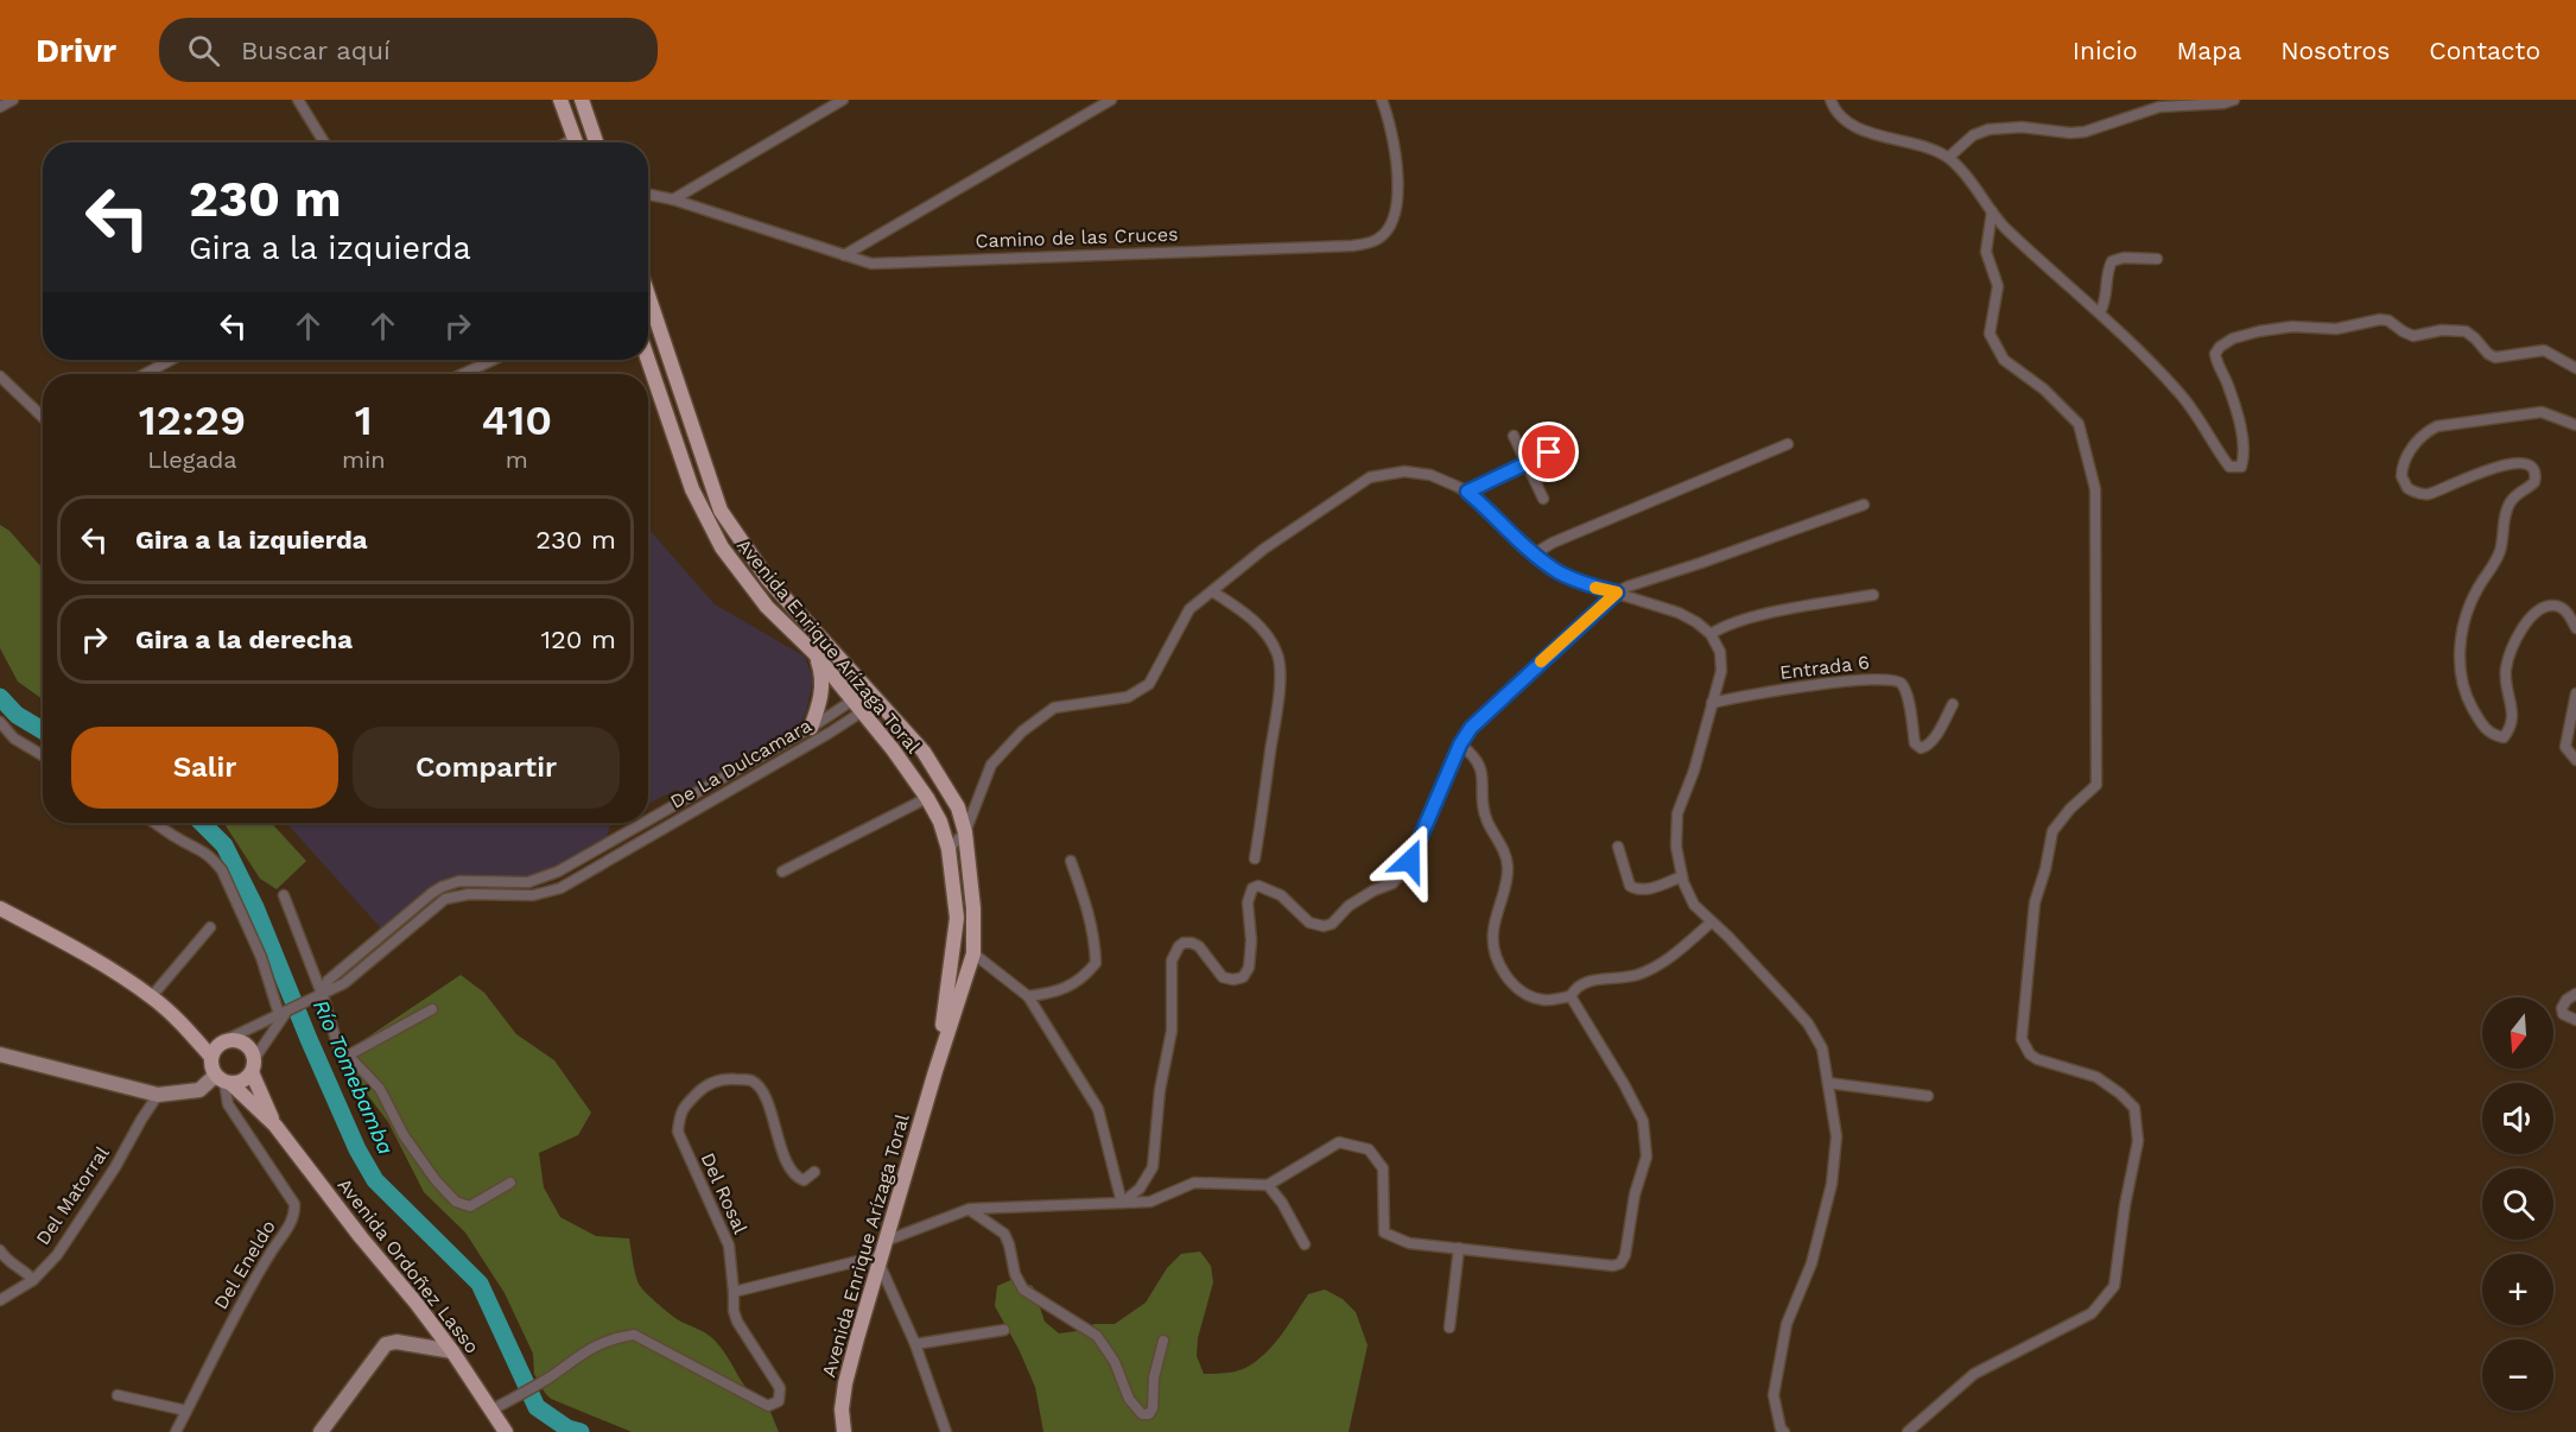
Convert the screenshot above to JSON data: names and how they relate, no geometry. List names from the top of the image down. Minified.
{"streets":{"main road":["Avenida Enrique Arízaga Toral","Avenida Ordoñez Lasso"],"street":["Camino de las Cruces","Entrada 6","De La Dulcamara","Del Rosal","Del Matorral","Del Eneldo"]},"crossings":[["Avenida Enrique Arízaga Toral","De La Dulcamara"],["De La Dulcamara","Del Eneldo"],["De La Dulcamara","Avenida Ordoñez Lasso"],["Del Rosal","Avenida Ordoñez Lasso"],["Del Eneldo","Avenida Ordoñez Lasso"]],"water":["Río Tomebamba"],"north":"bottom","page":{"header":"Drivr","search":"Buscar aquí","nav":["Inicio","Mapa","Nosotros","Contacto"],"turn":["230 m","Gira a la izquierda"],"eta":["12:29","Llegada","1","min","410","m"],"list":[{"name":"Gira a la izquierda","value":"230 m"},{"name":"Gira a la derecha","value":"120 m"}],"buttons":["Salir","Compartir"],"map_buttons":["+","−"]}}
